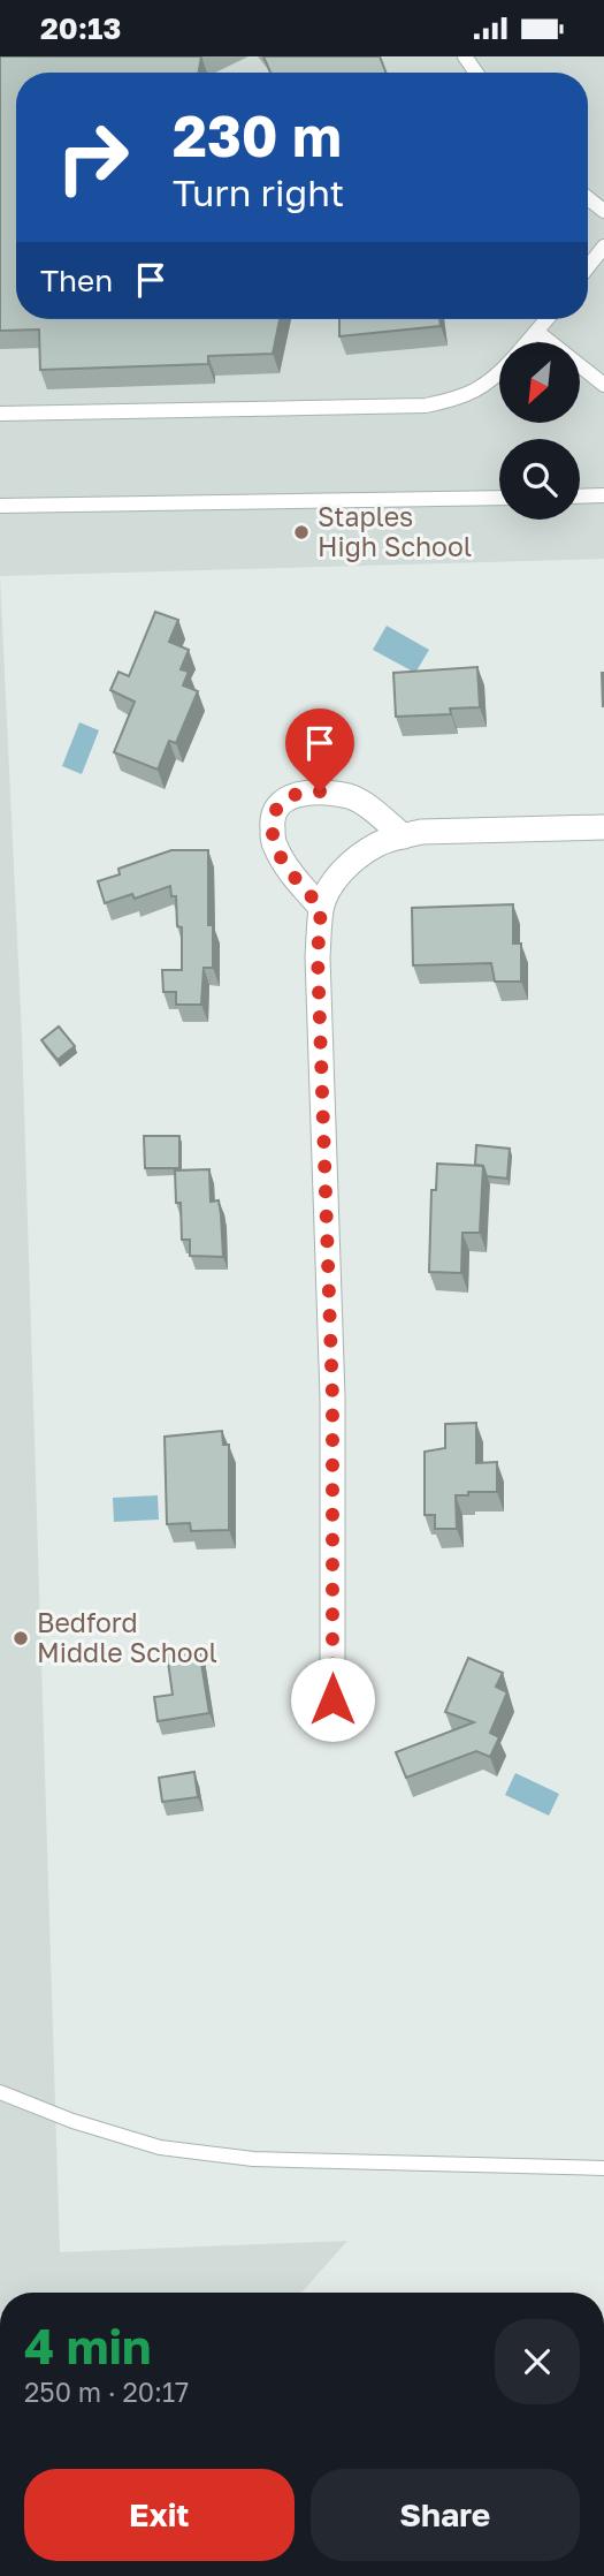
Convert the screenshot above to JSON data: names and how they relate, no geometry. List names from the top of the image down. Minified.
{"places":["Staples High School","Bedford Middle School"],"north":"bottom left","page":{"status":"20:13","turn":["230 m","Turn right"],"then":"Then","heading":["4 min","250 m · 20:17"],"buttons":["Exit","Share"]}}
